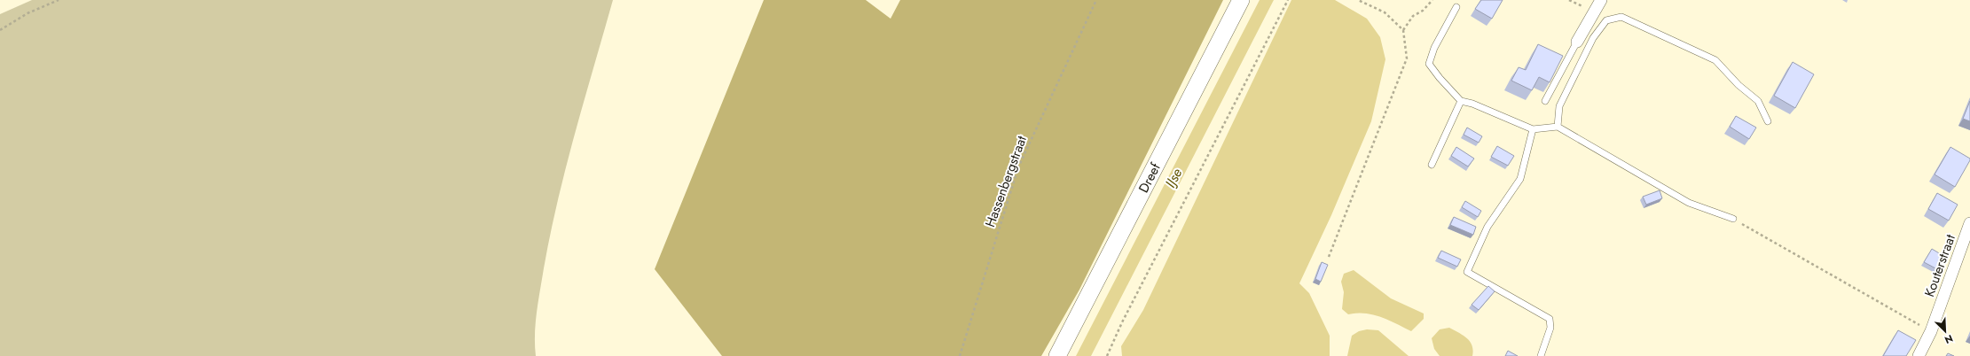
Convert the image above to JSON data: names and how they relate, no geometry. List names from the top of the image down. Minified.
{"streets":{"main road":["Dreef"],"street":["Kouterstraat"],"path":["Hassenbergstraat"]},"water":["IJse"],"north":"bottom right"}
